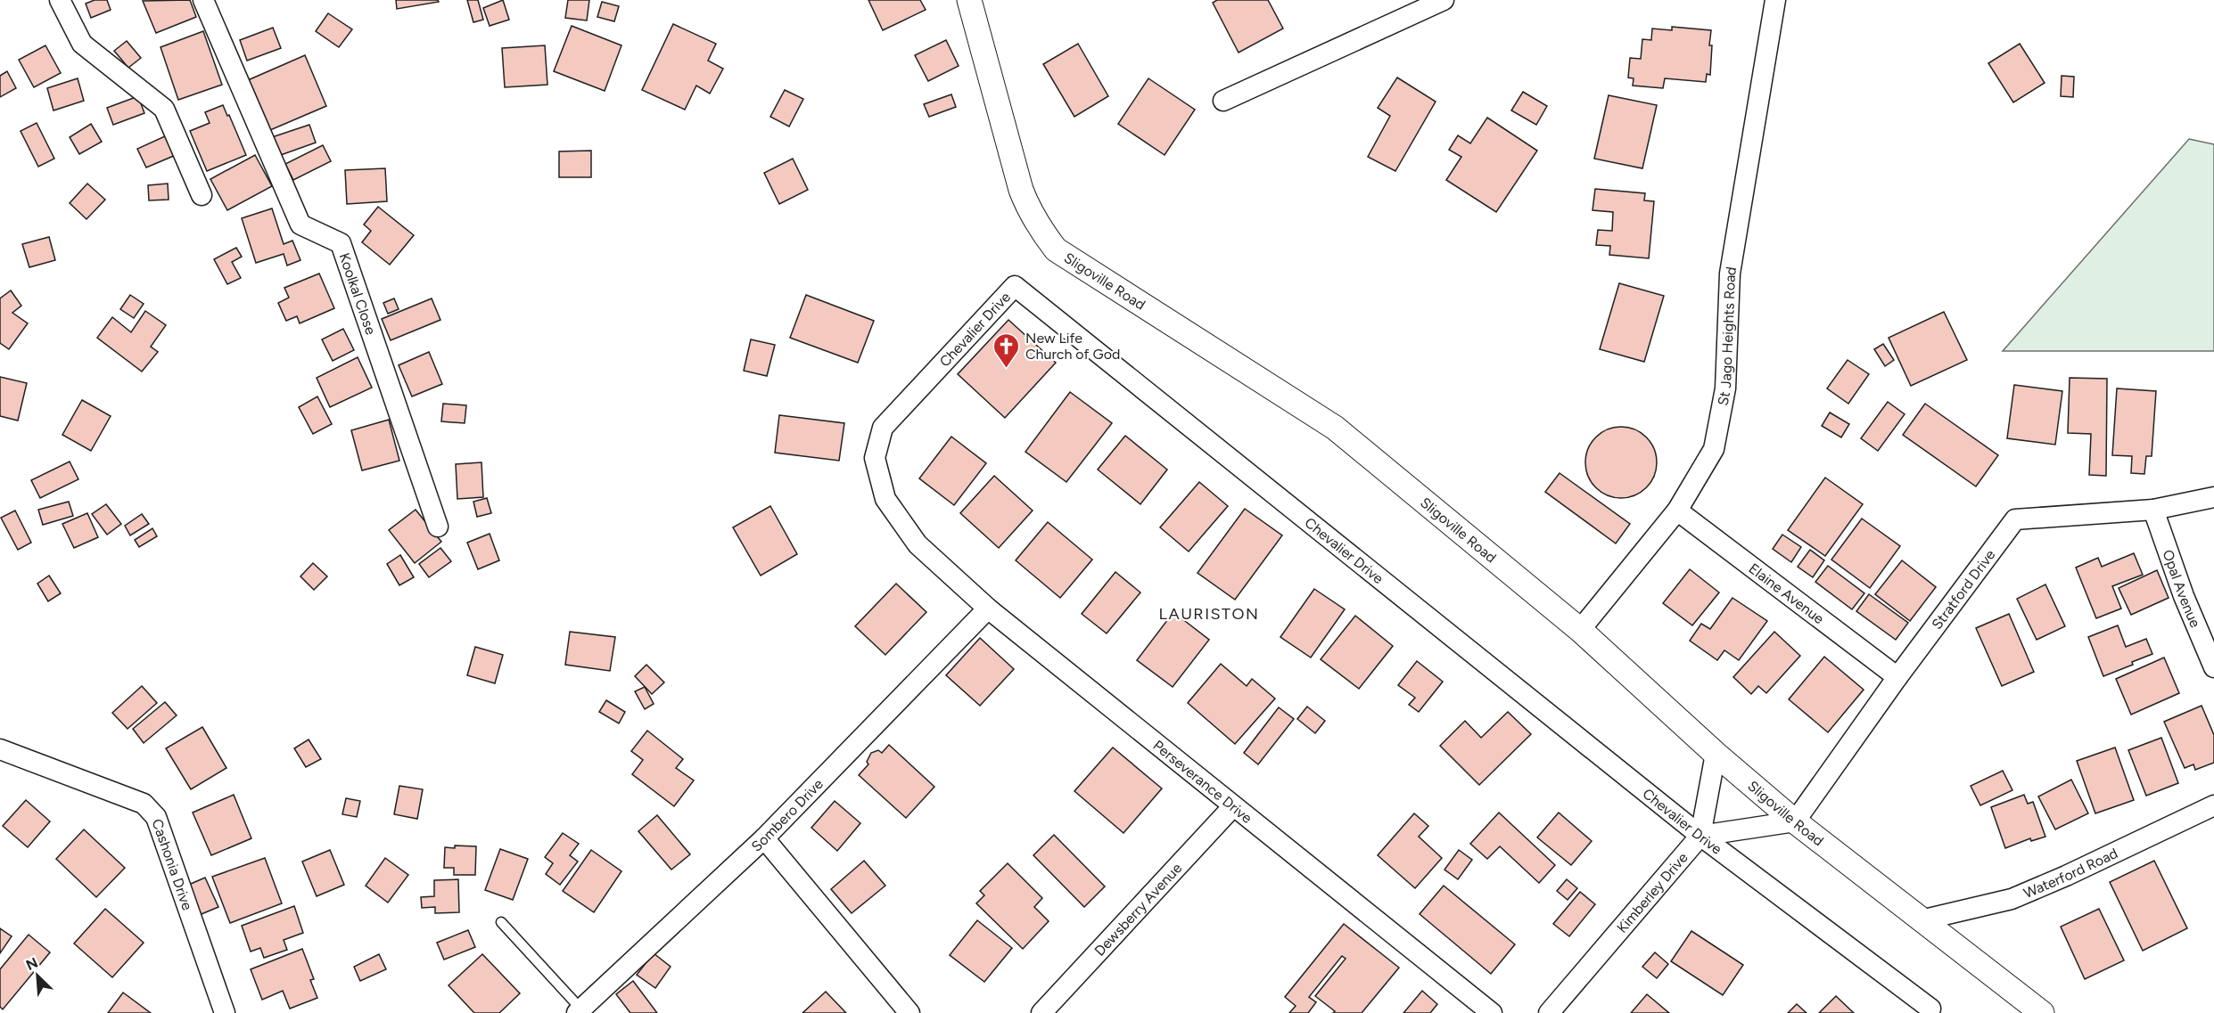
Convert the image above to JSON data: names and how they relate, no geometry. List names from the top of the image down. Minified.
{"streets":{"street":["Sligoville Road","Koolkal Close","Chevalier Drive","St Jago Heights Road","Stratford Drive","Opal Avenue","Elaine Avenue","Perseverance Drive","Sombero Drive","Cashonia Drive","Waterford Road","Kimberley Drive","Dewsberry Avenue"]},"crossings":[["Sligoville Road","St Jago Heights Road"],["Sligoville Road","Stratford Drive"],["Sligoville Road","Waterford Road"],["Chevalier Drive","Perseverance Drive"],["Chevalier Drive","Kimberley Drive"],["St Jago Heights Road","Elaine Avenue"],["Stratford Drive","Opal Avenue"],["Stratford Drive","Elaine Avenue"],["Perseverance Drive","Sombero Drive"],["Perseverance Drive","Dewsberry Avenue"]],"districts":["LAURISTON"],"places":{"church":["New Life Church of God"]},"north":"top left"}
